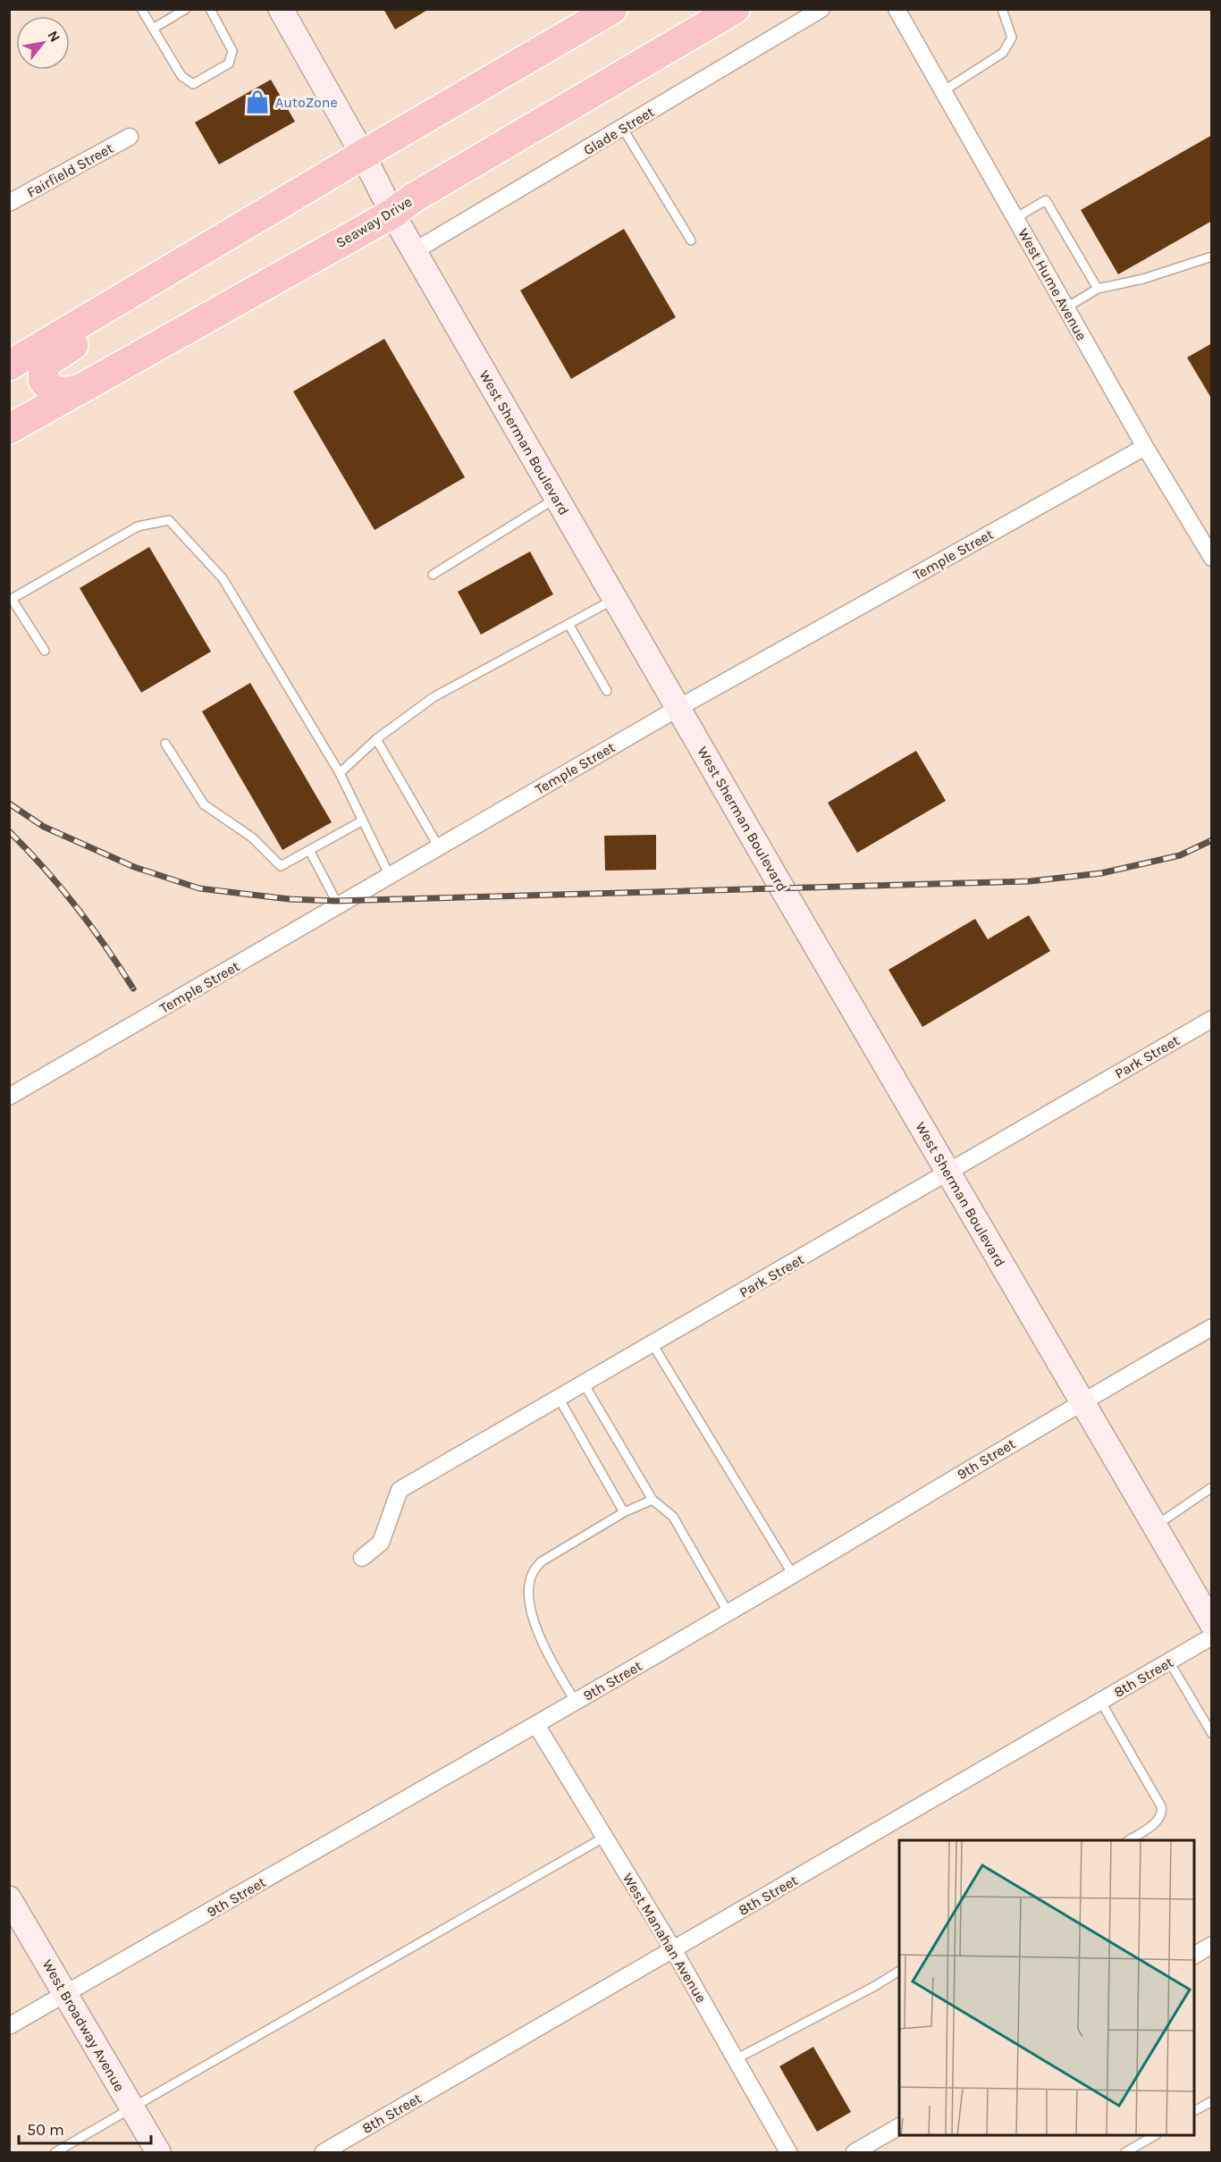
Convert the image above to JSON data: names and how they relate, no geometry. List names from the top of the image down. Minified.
{"streets":{"highway":["Seaway Drive"],"main road":["West Sherman Boulevard","West Broadway Avenue"],"street":["Glade Street","Fairfield Street","West Hume Avenue","Temple Street","Park Street","9th Street","8th Street","West Manahan Avenue"]},"crossings":[["Glade Street","West Sherman Boulevard"],["Seaway Drive","West Sherman Boulevard"],["West Hume Avenue","Temple Street"],["West Sherman Boulevard","Temple Street"],["West Sherman Boulevard","Park Street"],["West Sherman Boulevard","9th Street"],["9th Street","West Manahan Avenue"],["9th Street","West Broadway Avenue"],["8th Street","West Manahan Avenue"]],"places":{"shop":["AutoZone"]},"scale_bar":"50 m","north":"top right"}
